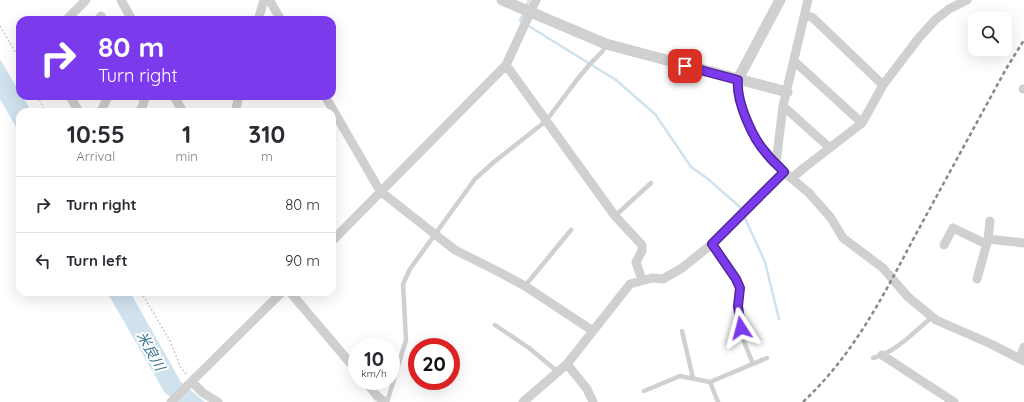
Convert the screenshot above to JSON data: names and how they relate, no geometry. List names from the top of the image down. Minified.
{"water":["米良川"],"page":{"turn":["80 m","Turn right"],"eta":["10:55","Arrival","1","min","310","m"],"list":[{"name":"Turn right","value":"80 m"},{"name":"Turn left","value":"90 m"}],"speed":"10 km/h","limit":"20"}}
